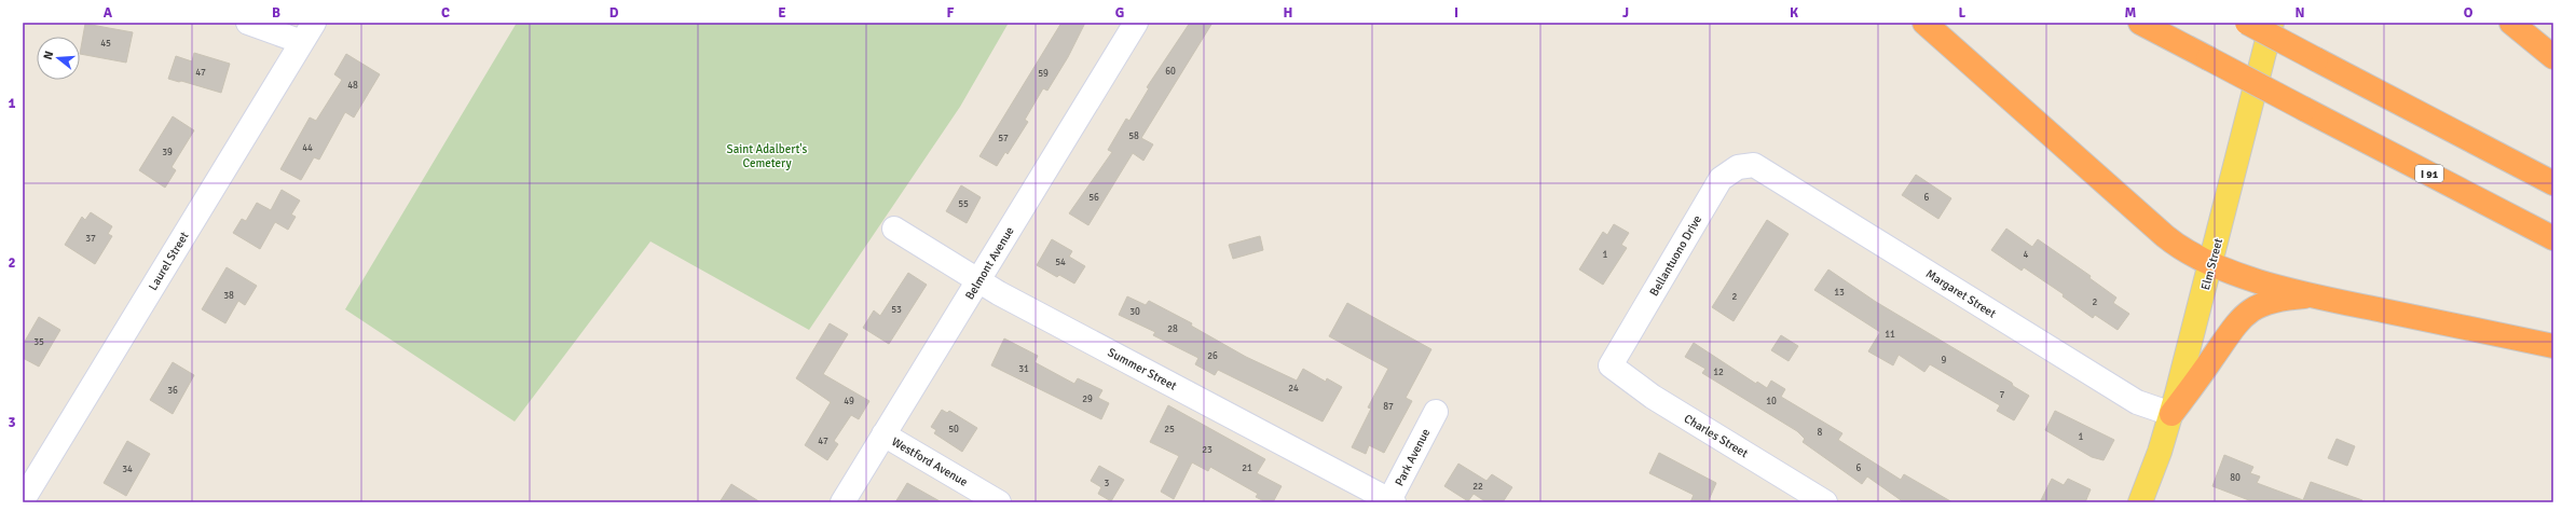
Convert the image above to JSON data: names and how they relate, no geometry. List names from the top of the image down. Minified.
{"streets":{"highway":["I 91"],"main road":["Elm Street"],"street":["Bellantuono Drive","Laurel Street","Belmont Avenue","Margaret Street","Summer Street","Charles Street","Park Avenue","Westford Avenue"]},"crossings":[["Bellantuono Drive","Margaret Street"],["Bellantuono Drive","Charles Street"],["Belmont Avenue","Summer Street"],["Belmont Avenue","Westford Avenue"],["Elm Street","Margaret Street"],["Summer Street","Park Avenue"]],"parks":["Saint Adalbert's Cemetery"],"house_numbers":["45","60","47","59","48","58","57","44","39","56","6","55","37","1","4","54","13","38","2","2","53","30","28","11","35","26","9","31","12","24","36","7","29","49","10","87","50","25","8","1","47","23","21","6","34","80","3","22"],"north":"left","grid":{"columns":["A","B","C","D","E","F","G","H","I","J","K","L","M","N","O"],"rows":["1","2","3"]}}
